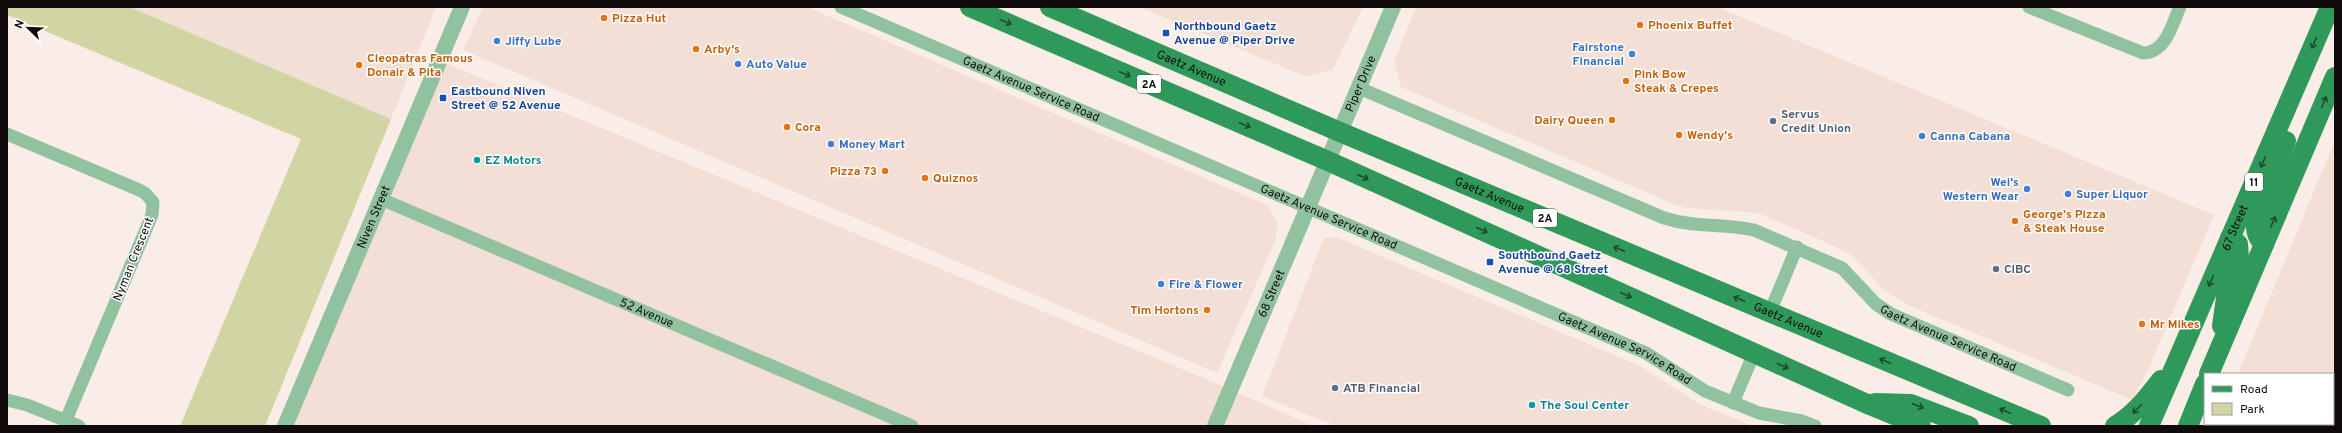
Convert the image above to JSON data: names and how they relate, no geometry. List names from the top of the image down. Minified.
{"streets":{"main road":["Gaetz Avenue","2A","11","67 Street"],"street":["Piper Drive","Gaetz Avenue Service Road","Niven Street","Nyman Crescent","68 Street","52 Avenue"]},"crossings":[["Gaetz Avenue","Piper Drive"],["2A","Piper Drive"],["2A","68 Street"],["Piper Drive","Gaetz Avenue Service Road"],["Piper Drive","68 Street"],["Gaetz Avenue Service Road","68 Street"],["Niven Street","52 Avenue"]],"places":{"other":["Pizza Hut","Phoenix Buffet","Jiffy Lube","Arby's","Fairstone Financial","Auto Value","Cleopatras Famous Donair & Pita","Pink Bow Steak & Crepes","Dairy Queen","Servus Credit Union","Cora","Wendy's","Canna Cabana","Money Mart","EZ Motors","Pizza 73","Quiznos","Wei's Western Wear","Super Liquor","George's Pizza & Steak House","CIBC","Fire & Flower","Tim Hortons","Mr Mikes","ATB Financial","The Soul Center"],"transit":["Northbound Gaetz Avenue @ Piper Drive","Eastbound Niven Street @ 52 Avenue","Southbound Gaetz Avenue @ 68 Street"]},"legend":["Road","Park"],"north":"top left"}
